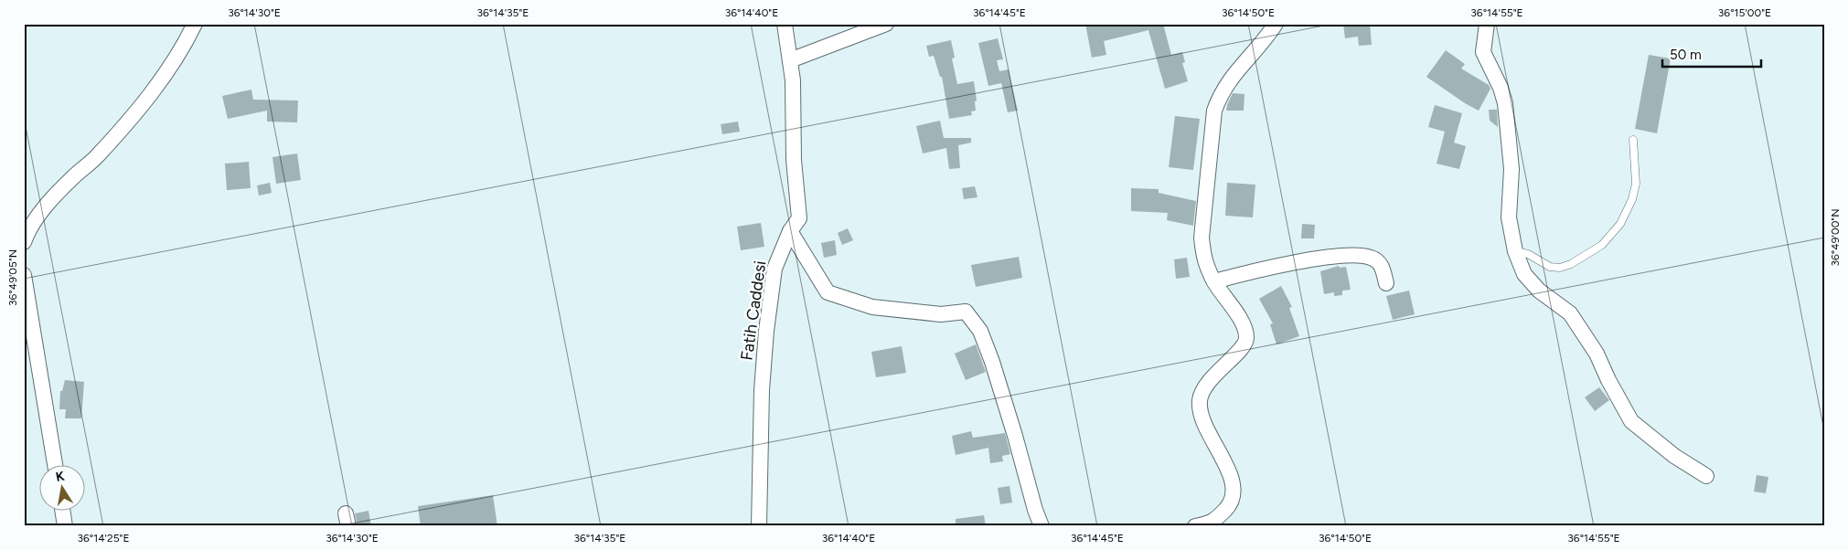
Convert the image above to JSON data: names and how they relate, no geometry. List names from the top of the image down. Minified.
{"streets":{"street":["Fatih Caddesi"]},"scale_bar":"50 m","north":"top","coordinates":["36°14'30\"E","36°14'35\"E","36°14'40\"E","36°14'45\"E","36°14'50\"E","36°14'55\"E","36°15'00\"E","36°49'00\"N","36°49'05\"N","36°14'25\"E"]}
